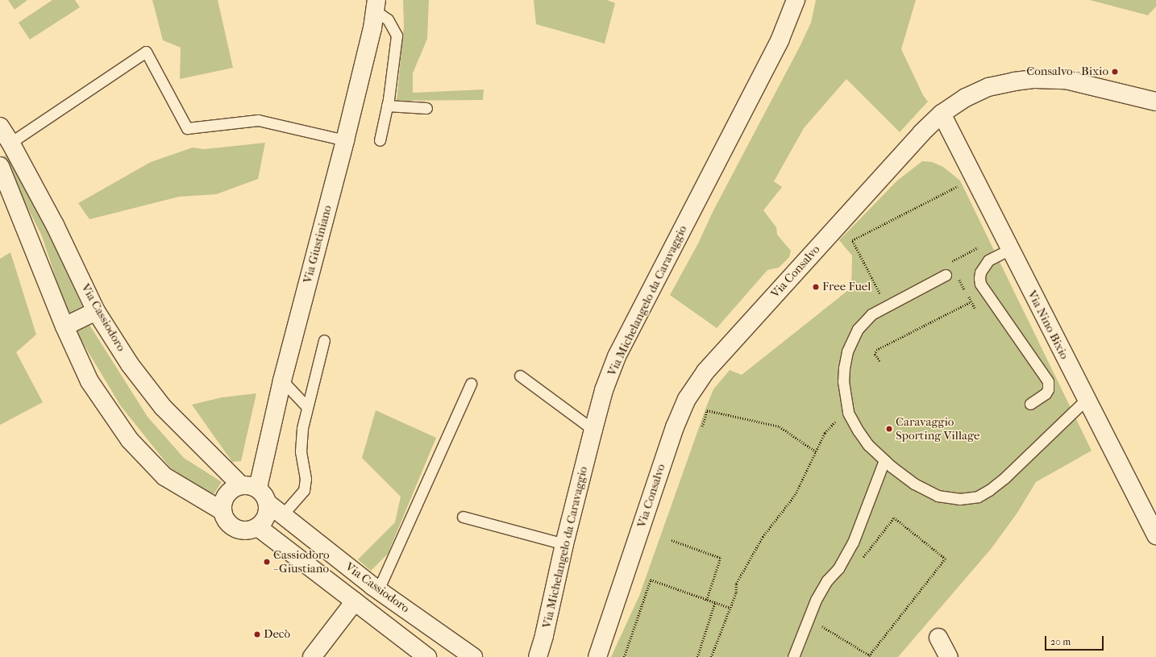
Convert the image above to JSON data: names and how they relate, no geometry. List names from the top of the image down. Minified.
{"streets":{"main road":["Via Giustiniano","Via Consalvo","Via Michelangelo da Caravaggio","Via Cassiodoro","Via Nino Bixio"]},"crossings":[["Via Giustiniano","Via Cassiodoro"],["Via Consalvo","Via Nino Bixio"]],"places":["Consalvo - Bixio","Free Fuel","Caravaggio Sporting Village","Cassiodoro - Giustiano","Decò"],"scale_bar":"20 m"}
